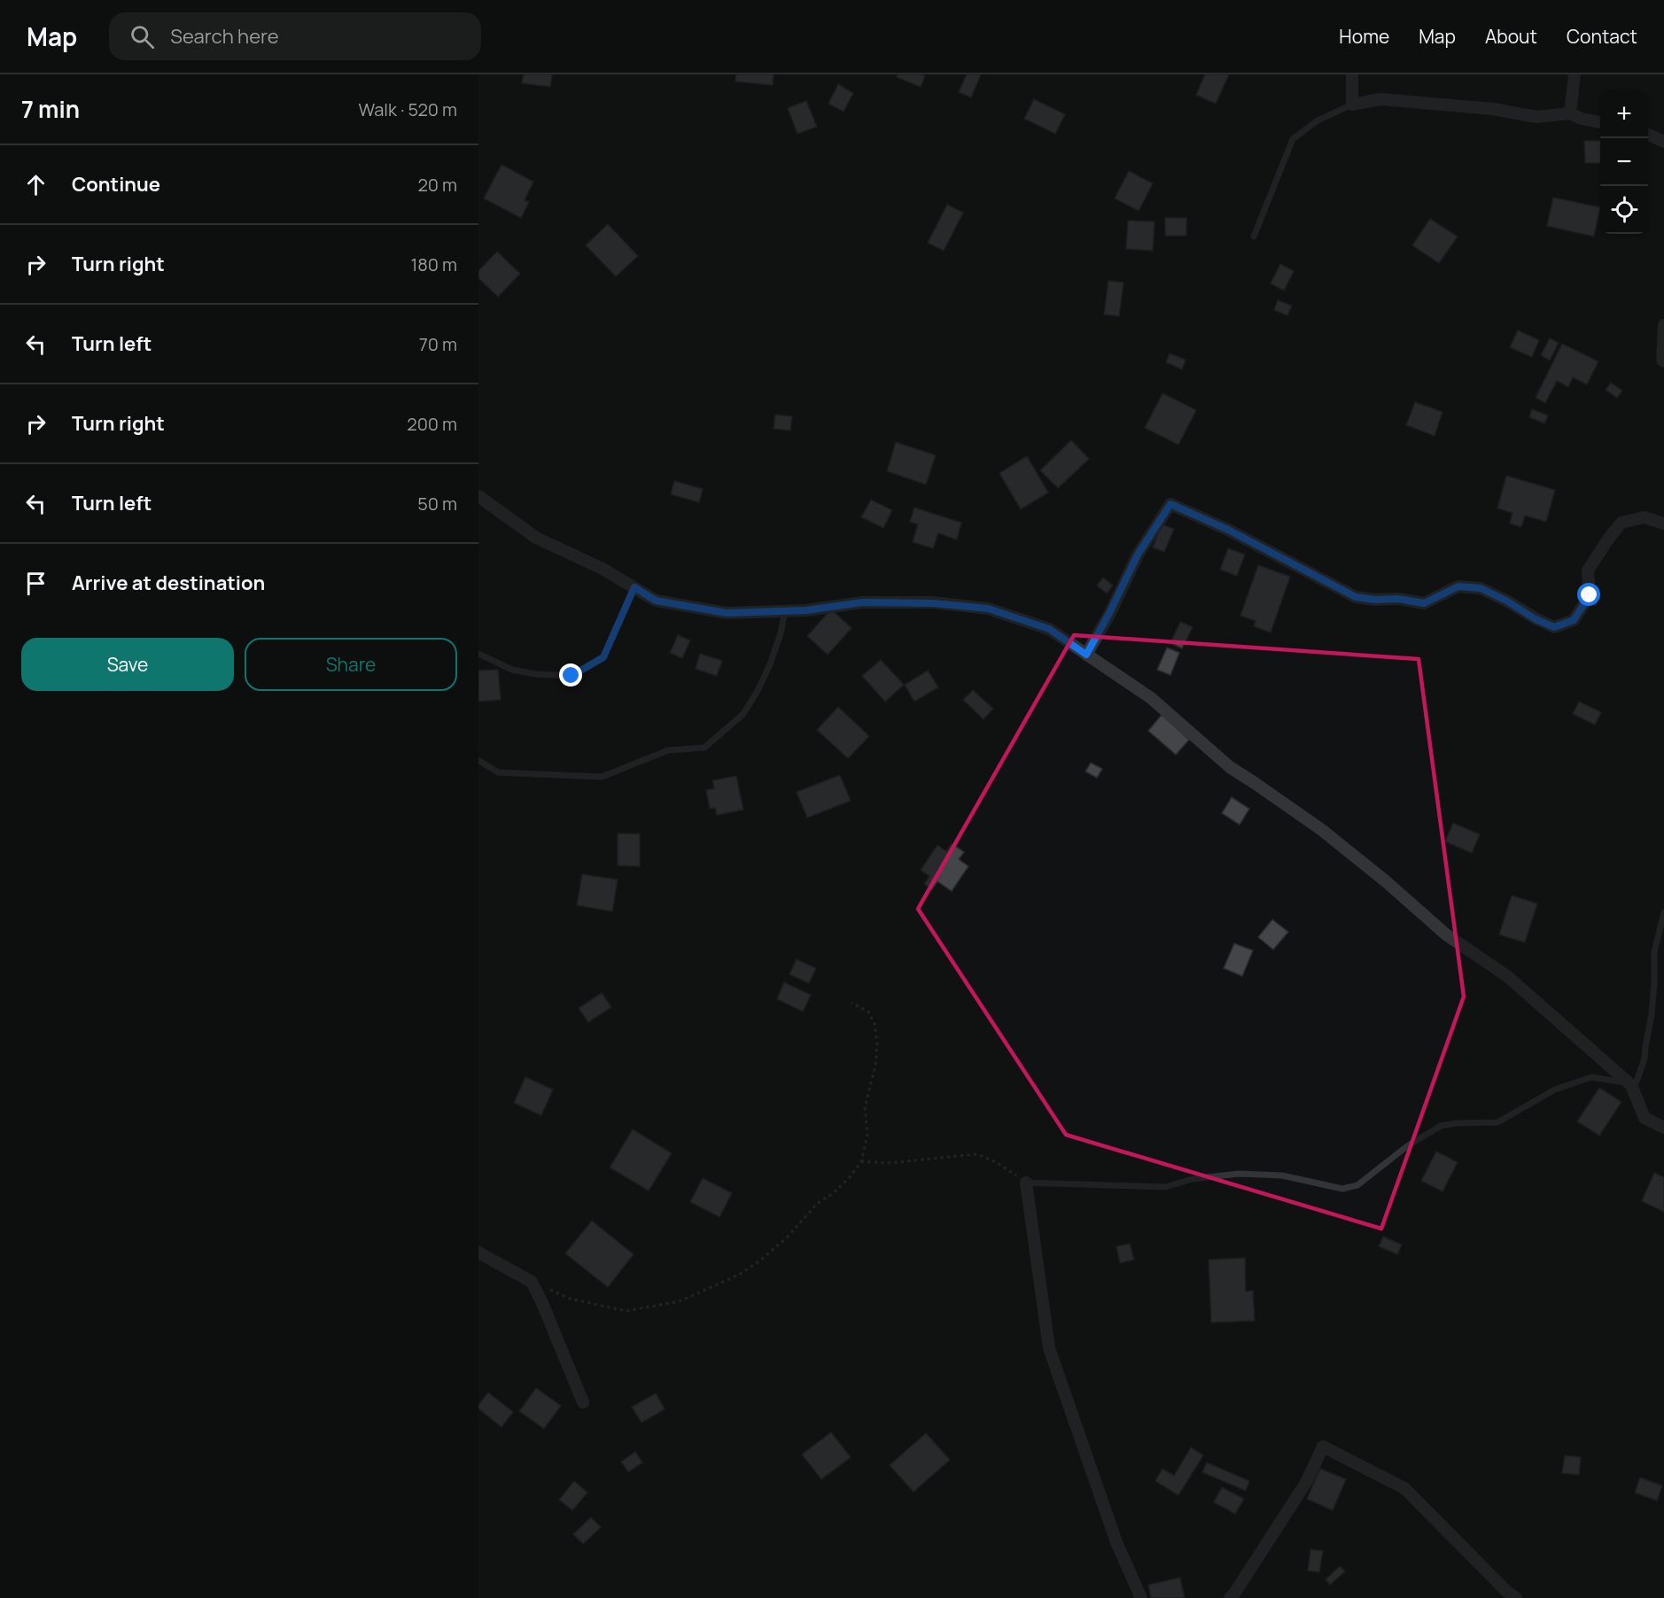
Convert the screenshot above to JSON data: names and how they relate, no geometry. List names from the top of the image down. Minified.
{"page":{"header":"Map","search":"Search here","nav":["Home","Map","About","Contact"],"heading":["7 min","Walk · 520 m"],"map_buttons":["+","−"],"list":[["Continue","20 m"],["Turn right","180 m"],["Turn left","70 m"],["Turn right","200 m"],["Turn left","50 m"],"Arrive at destination"],"buttons":["Save","Share"]}}
